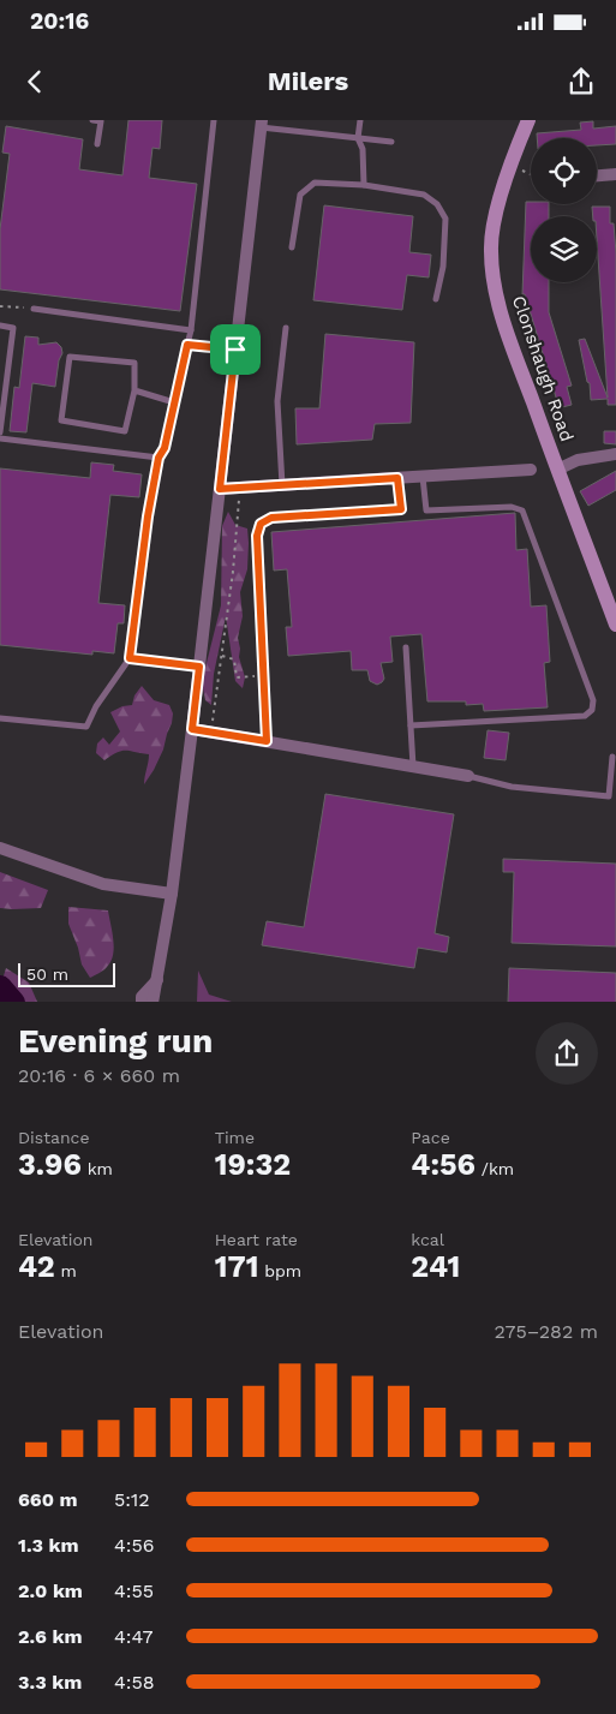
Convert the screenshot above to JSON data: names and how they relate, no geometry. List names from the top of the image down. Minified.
{"streets":{"street":["Clonshaugh Road"]},"scale_bar":"50 m","page":{"status":"20:16","header":"Milers","scale":"50 m","heading":["Evening run","20:16 · 6 × 660 m"],"stats":[["Distance","3.96 km"],["Time","19:32"],["Pace","4:56 /km"],["Elevation","42 m"],["Heart rate","171 bpm"],["kcal","241"]],"chart":["Elevation","275–282 m"],"list":[{"name":"660 m","note":"5:12"},{"name":"1.3 km","note":"4:56"},{"name":"2.0 km","note":"4:55"},{"name":"2.6 km","note":"4:47"},{"name":"3.3 km","note":"4:58"}]}}
